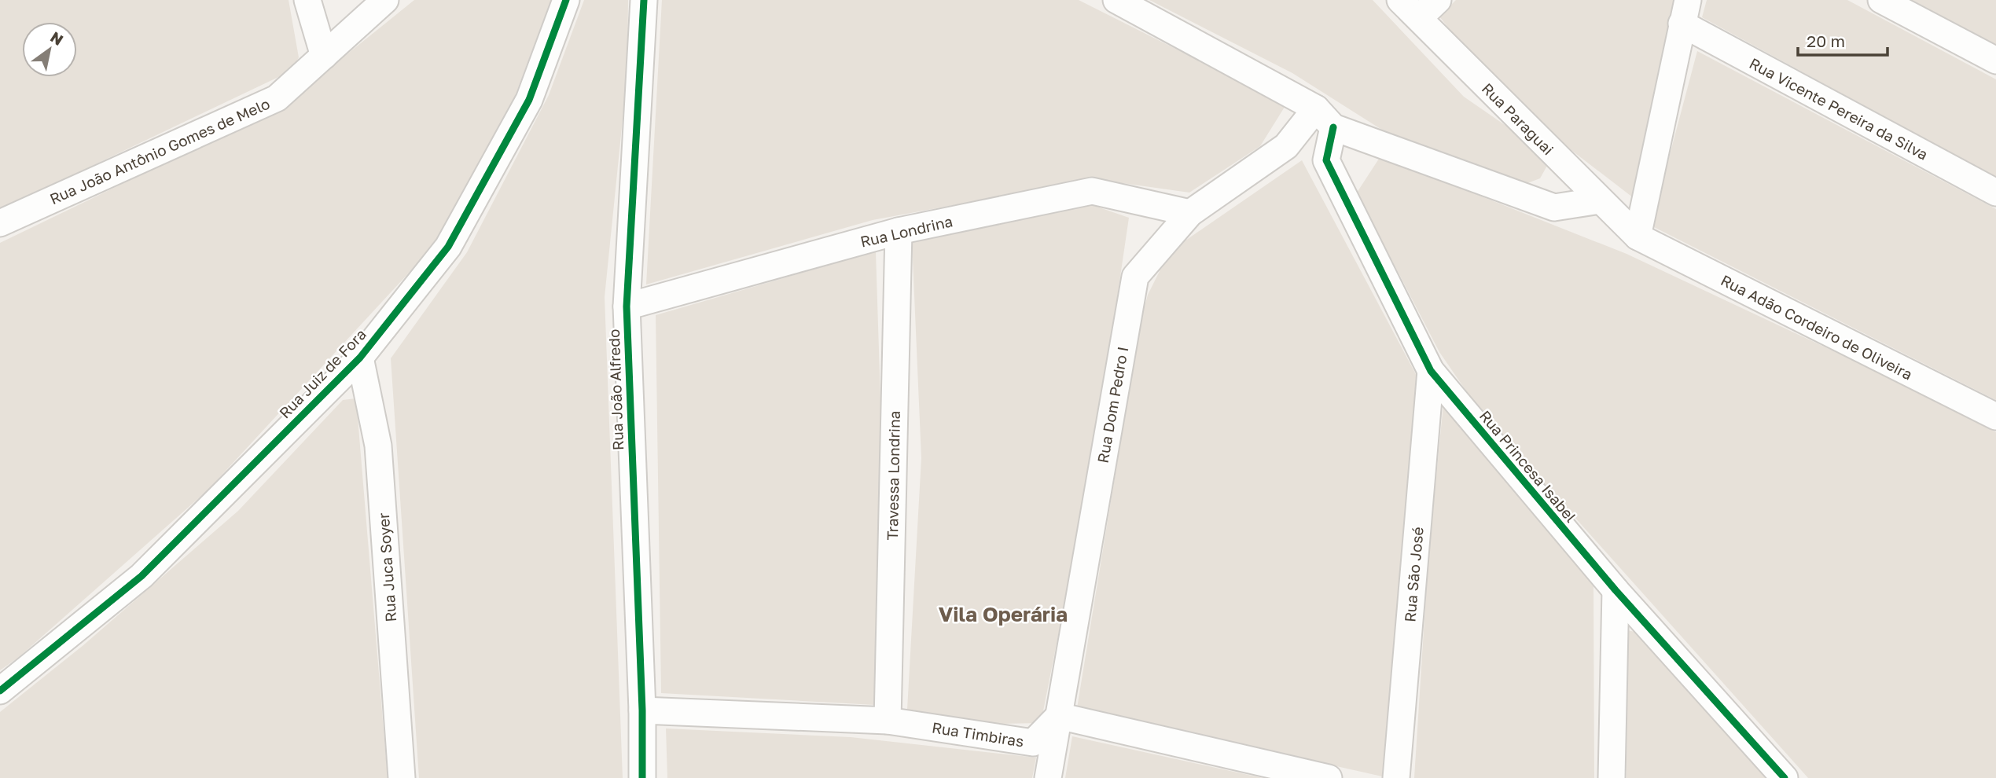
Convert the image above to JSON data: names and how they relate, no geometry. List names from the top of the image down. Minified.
{"streets":{"street":["Rua Vicente Pereira da Silva","Rua Paraguai","Rua João Antônio Gomes de Melo","Rua Londrina","Rua Adão Cordeiro de Oliveira","Rua Juiz de Fora","Rua João Alfredo","Rua Dom Pedro I","Rua Princesa Isabel","Travessa Londrina","Rua Juca Soyer","Rua São José","Rua Timbiras"]},"crossings":[["Rua Paraguai","Rua Adão Cordeiro de Oliveira"],["Rua Londrina","Rua João Alfredo"],["Rua Londrina","Rua Dom Pedro I"],["Rua Londrina","Travessa Londrina"],["Rua Juiz de Fora","Rua Juca Soyer"],["Rua João Alfredo","Rua Timbiras"],["Rua Dom Pedro I","Rua Timbiras"],["Rua Princesa Isabel","Rua São José"],["Travessa Londrina","Rua Timbiras"]],"districts":["Vila Operária"],"scale_bar":"20 m","north":"top right"}
